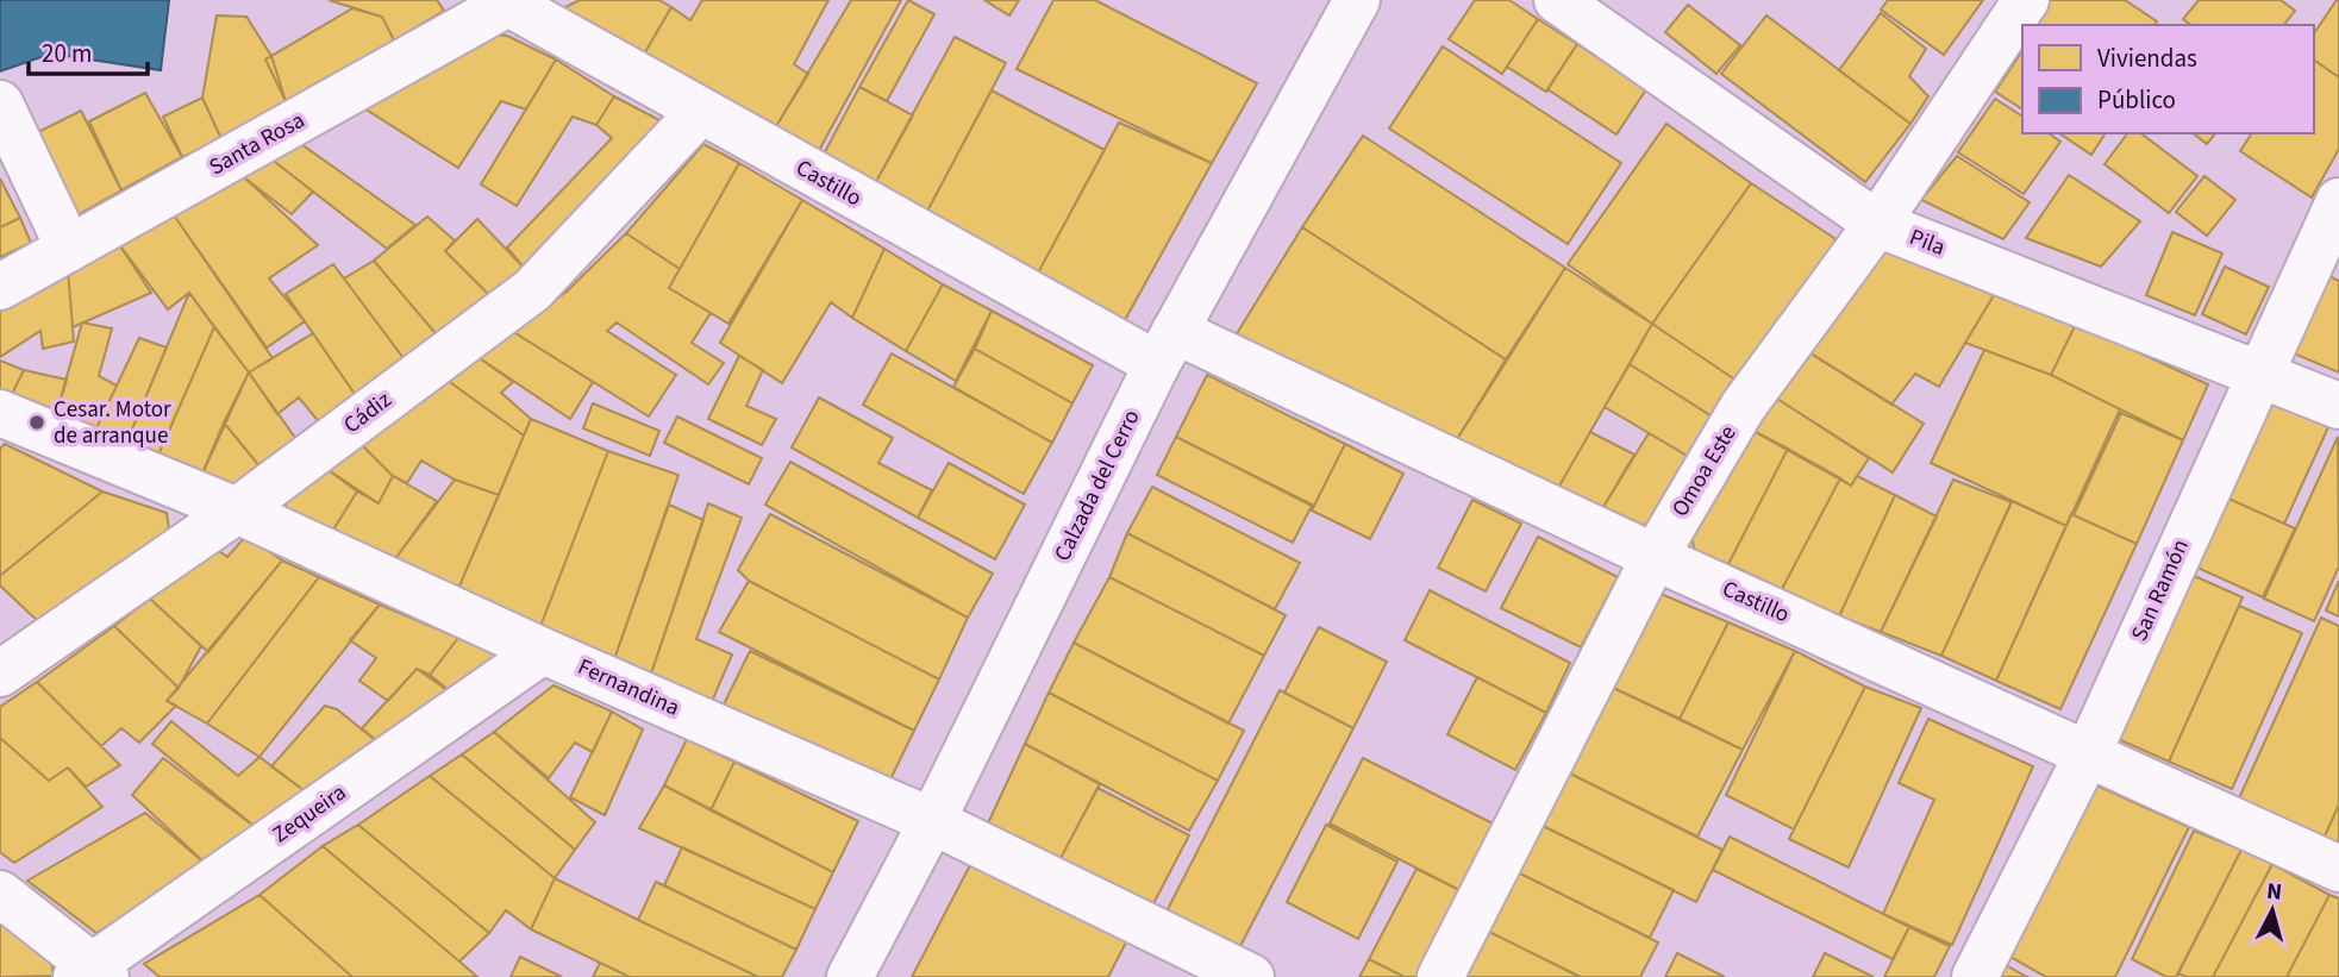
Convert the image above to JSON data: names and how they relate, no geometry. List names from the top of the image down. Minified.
{"streets":{"street":["Santa Rosa","Castillo","Pila","Cádiz","Omoa Este","Calzada del Cerro","San Ramón","Fernandina","Zequeira"]},"crossings":[["Santa Rosa","Castillo"],["Castillo","Cádiz"],["Castillo","Omoa Este"],["Castillo","Calzada del Cerro"],["Castillo","San Ramón"],["Pila","Omoa Este"],["Pila","San Ramón"],["Cádiz","Fernandina"],["Calzada del Cerro","Fernandina"],["Fernandina","Zequeira"]],"places":["Cesar. Motor de arranque"],"legend":["Viviendas","Público"],"scale_bar":"20 m","north":"top"}
